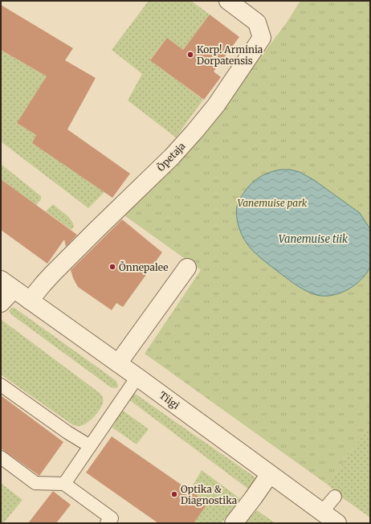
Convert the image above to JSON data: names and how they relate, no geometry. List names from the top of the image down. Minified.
{"streets":{"street":["Õpetaja","Tiigi"]},"crossings":[["Õpetaja","Tiigi"]],"water":["Vanemuise tiik"],"parks":["Vanemuise park"],"places":["Korp! Arminia Dorpatensis","Õnnepalee","Optika & Diagnostika"]}
